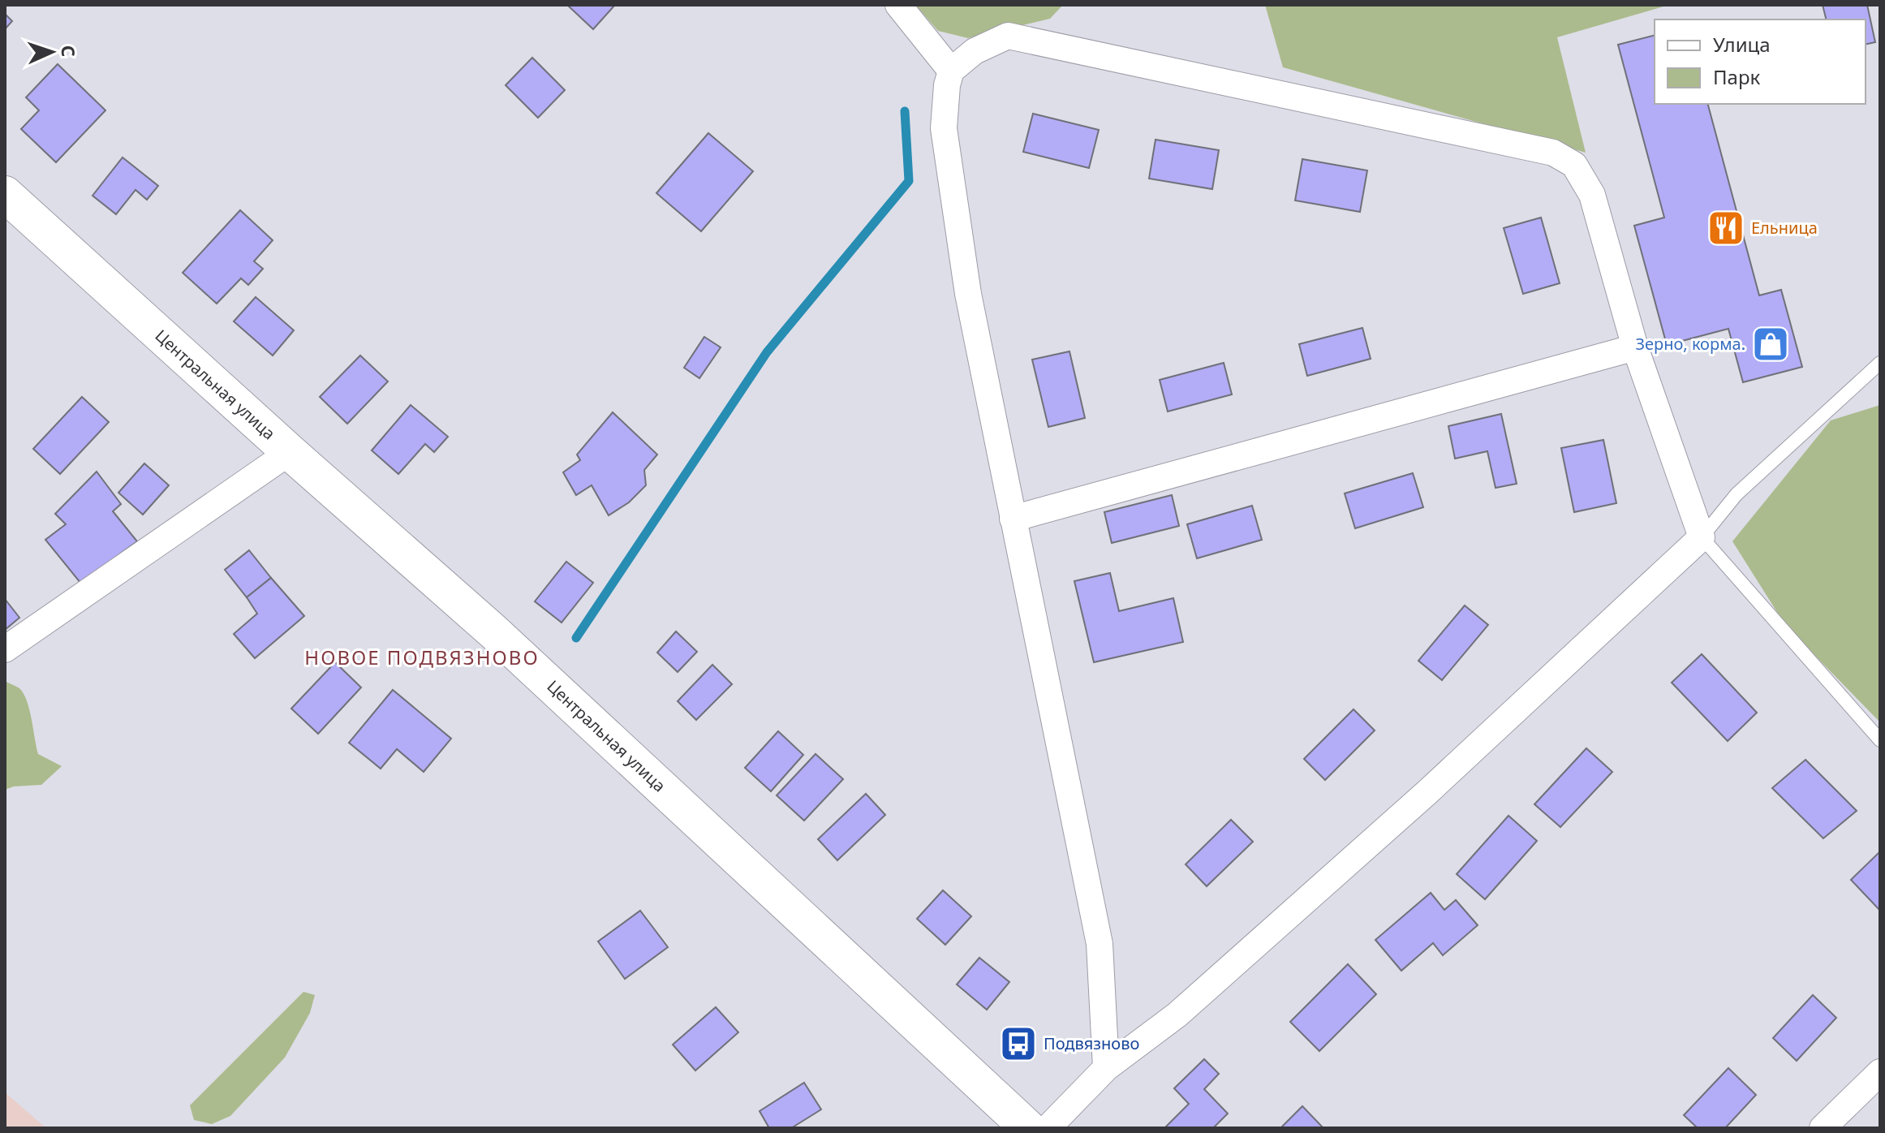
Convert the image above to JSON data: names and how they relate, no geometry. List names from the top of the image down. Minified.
{"streets":{"main road":["Центральная улица"]},"districts":["НОВОЕ ПОДВЯЗНОВО"],"places":{"restaurant":["Ельница"],"shop":["Зерно, корма."],"bus stop":["Подвязново"]},"legend":["Улица","Парк"],"north":"right"}
